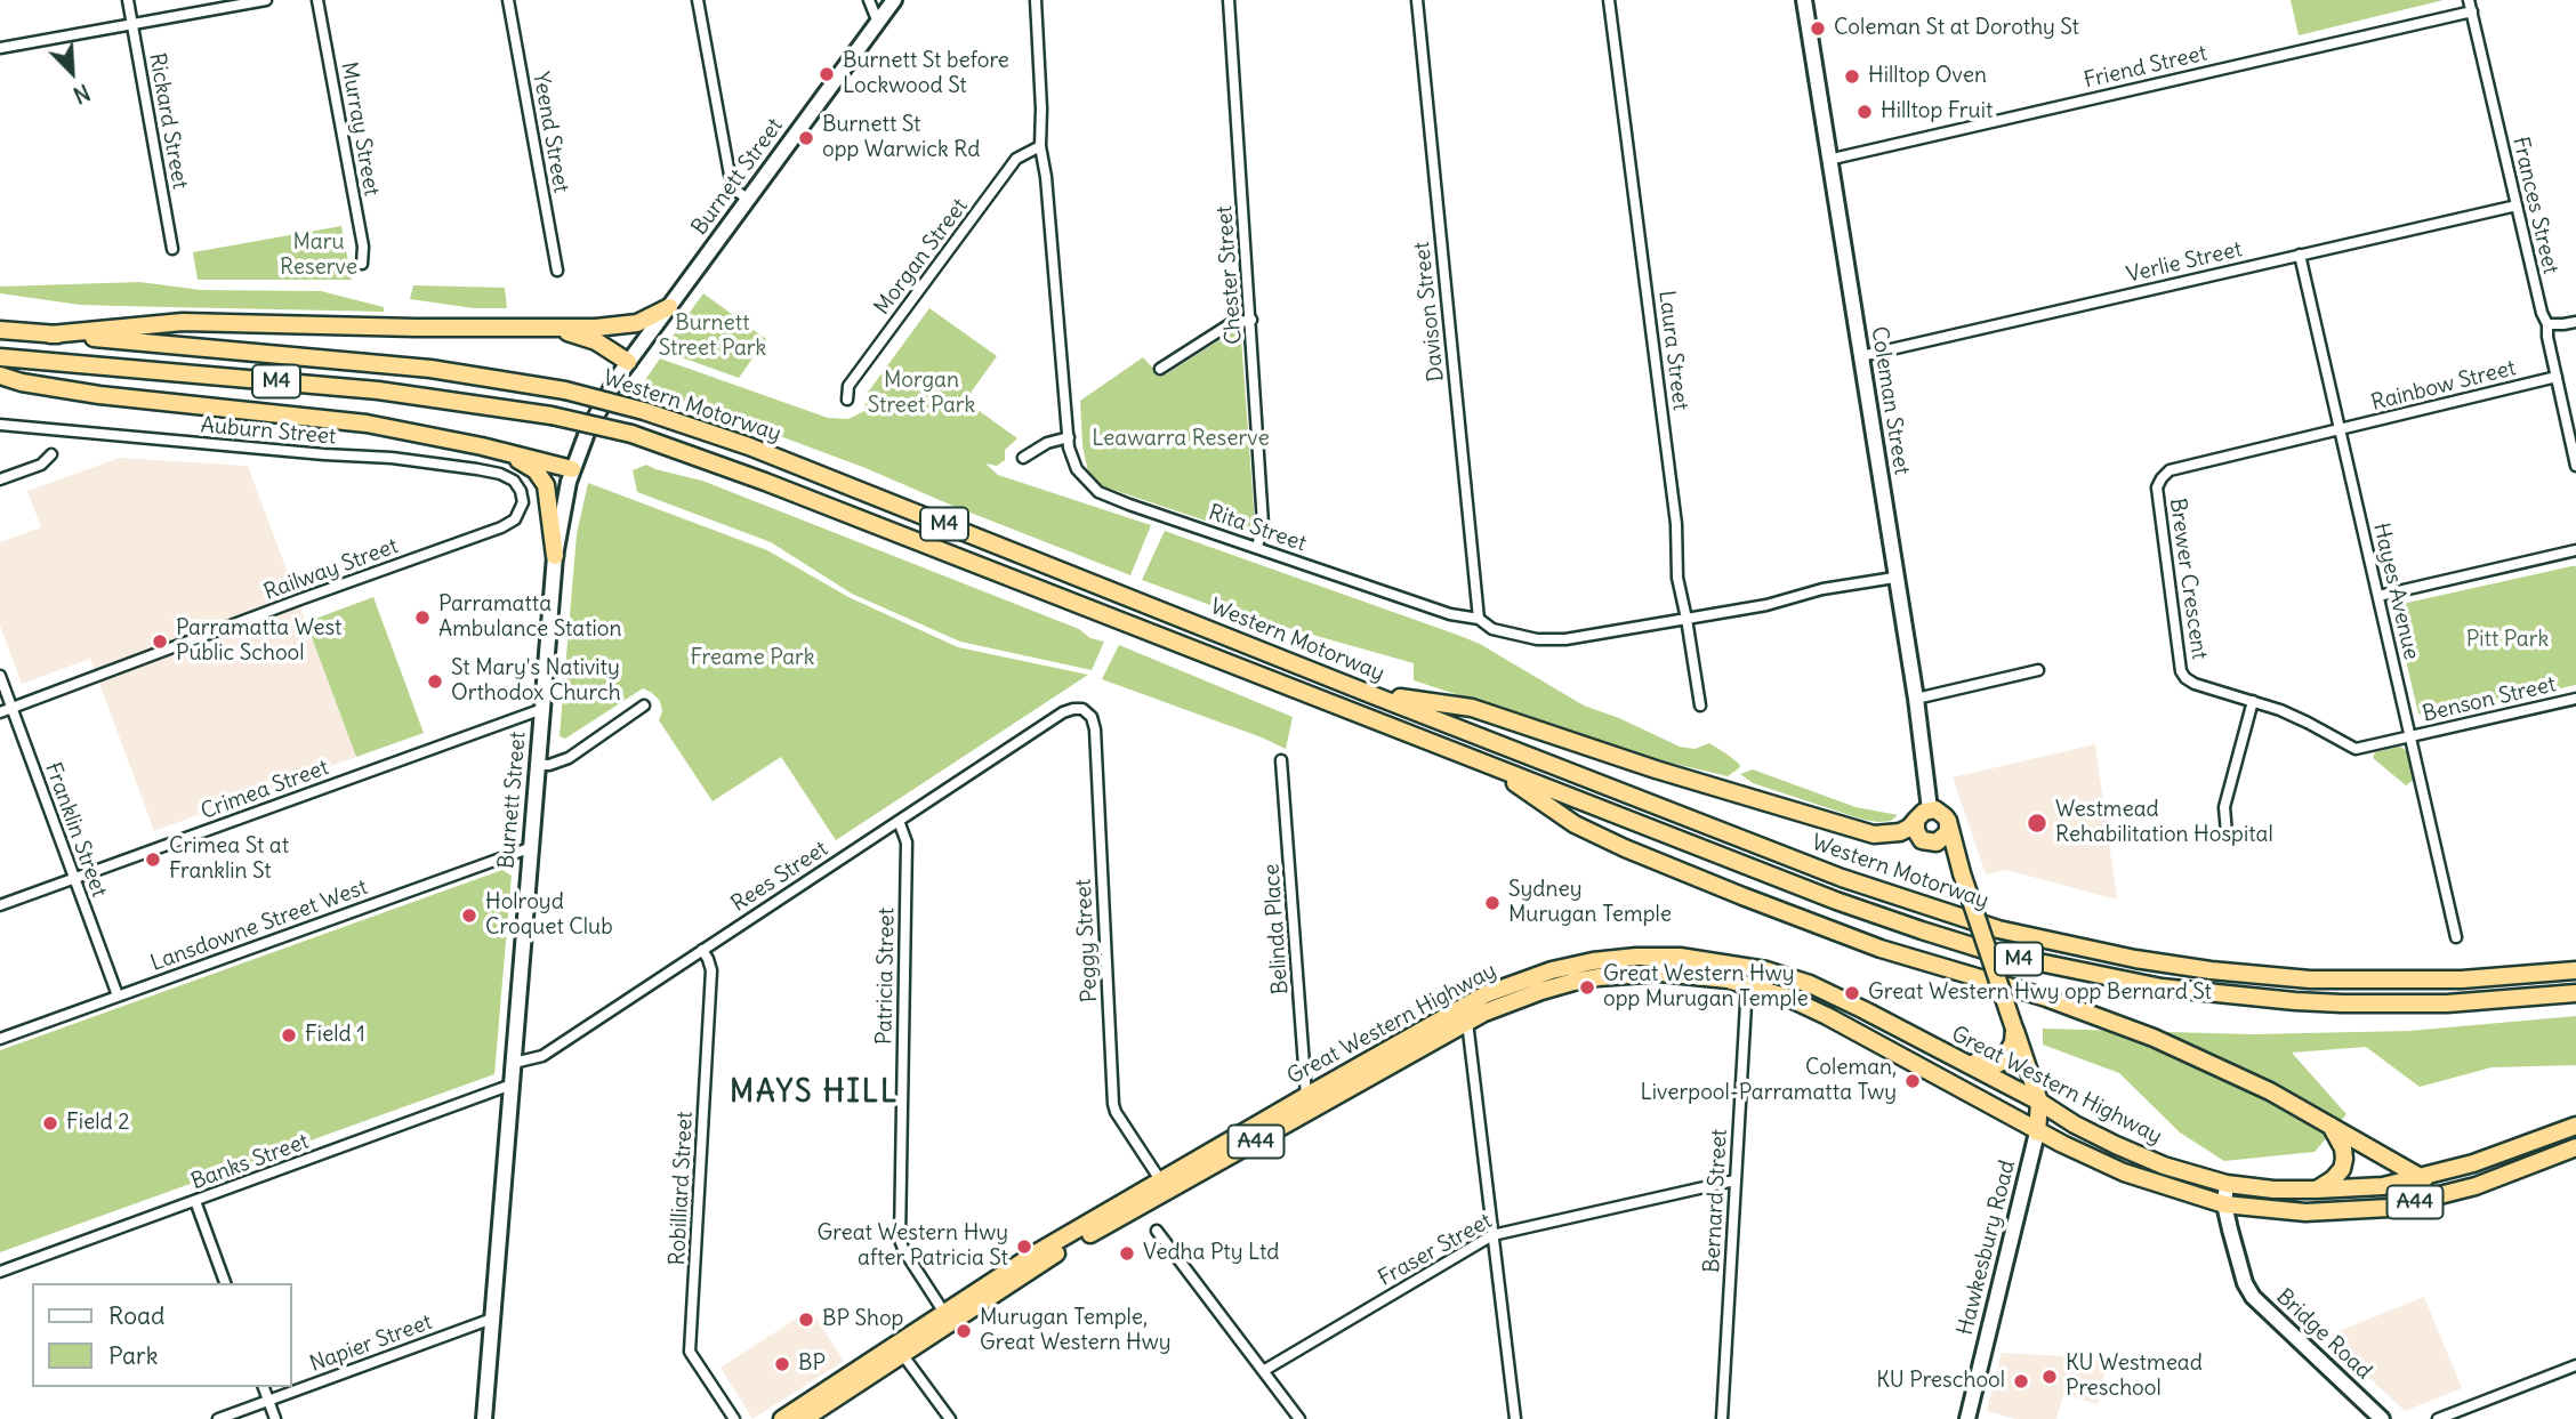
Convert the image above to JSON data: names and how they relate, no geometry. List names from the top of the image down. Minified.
{"streets":{"highway":["M4","Western Motorway","Great Western Highway","A44"],"main road":["Burnett Street","Coleman Street","Hawkesbury Road","Bridge Road"],"street":["Friend Street","Rickard Street","Murray Street","Yeend Street","Frances Street","Morgan Street","Verlie Street","Chester Street","Davison Street","Laura Street","Rainbow Street","Auburn Street","Rita Street","Railway Street","Brewer Crescent","Hayes Avenue","Benson Street","Crimea Street","Franklin Street","Rees Street","Lansdowne Street West","Belinda Place","Peggy Street","Patricia Street","Banks Street","Robilliard Street","Bernard Street","Fraser Street","Napier Street"]},"crossings":[["Friend Street","Frances Street"],["Friend Street","Coleman Street"],["Burnett Street","M4"],["Burnett Street","Crimea Street"],["Burnett Street","Rees Street"],["Burnett Street","Lansdowne Street West"],["Burnett Street","Banks Street"],["Burnett Street","Napier Street"],["Frances Street","Verlie Street"],["Frances Street","Rainbow Street"],["Morgan Street","Rita Street"],["Verlie Street","Coleman Street"],["Verlie Street","Hayes Avenue"],["Chester Street","Rita Street"],["Davison Street","Rita Street"],["Laura Street","Rita Street"],["M4","Coleman Street"],["M4","Western Motorway"],["Rainbow Street","Brewer Crescent"],["Rainbow Street","Hayes Avenue"],["Coleman Street","Rita Street"],["Auburn Street","Railway Street"],["Railway Street","Franklin Street"],["Brewer Crescent","Hayes Avenue"],["Brewer Crescent","Benson Street"],["Hayes Avenue","Benson Street"],["Crimea Street","Franklin Street"],["Franklin Street","Lansdowne Street West"],["Rees Street","Peggy Street"],["Rees Street","Patricia Street"],["Rees Street","Robilliard Street"],["Belinda Place","Great Western Highway"],["Peggy Street","Great Western Highway"],["Patricia Street","Great Western Highway"],["Great Western Highway","Bernard Street"],["Great Western Highway","Hawkesbury Road"],["Great Western Highway","Bridge Road"],["Bernard Street","Fraser Street"]],"districts":["MAYS HILL"],"parks":["Maru Reserve","Burnett Street Park","Morgan Street Park","Leawarra Reserve","Pitt Park","Freame Park"],"places":["Coleman St at Dorothy St","Burnett St before Lockwood St","Hilltop Oven","Hilltop Fruit","Burnett St opp Warwick Rd","Parramatta Ambulance Station","Parramatta West Public School","St Mary's Nativity Orthodox Church","Westmead Rehabilitation Hospital","Crimea St at Franklin St","Sydney Murugan Temple","Holroyd Croquet Club","Great Western Hwy opp Murugan Temple","Great Western Hwy opp Bernard St","Field 1","Coleman, Liverpool-Parramatta Twy","Field 2","Great Western Hwy after Patricia St","Vedha Pty Ltd","BP Shop","Murugan Temple, Great Western Hwy","BP","KU Westmead Preschool","KU Preschool"],"legend":["Road","Park"],"north":"bottom right"}
